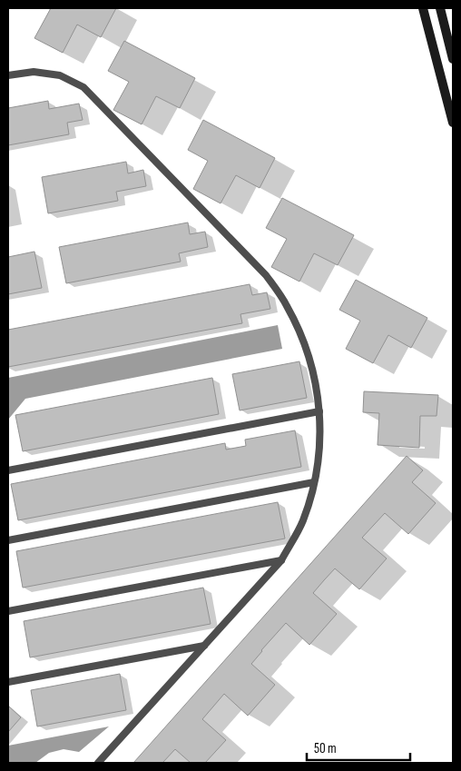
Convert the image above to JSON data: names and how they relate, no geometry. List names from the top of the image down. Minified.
{"scale_bar":"50 m"}
